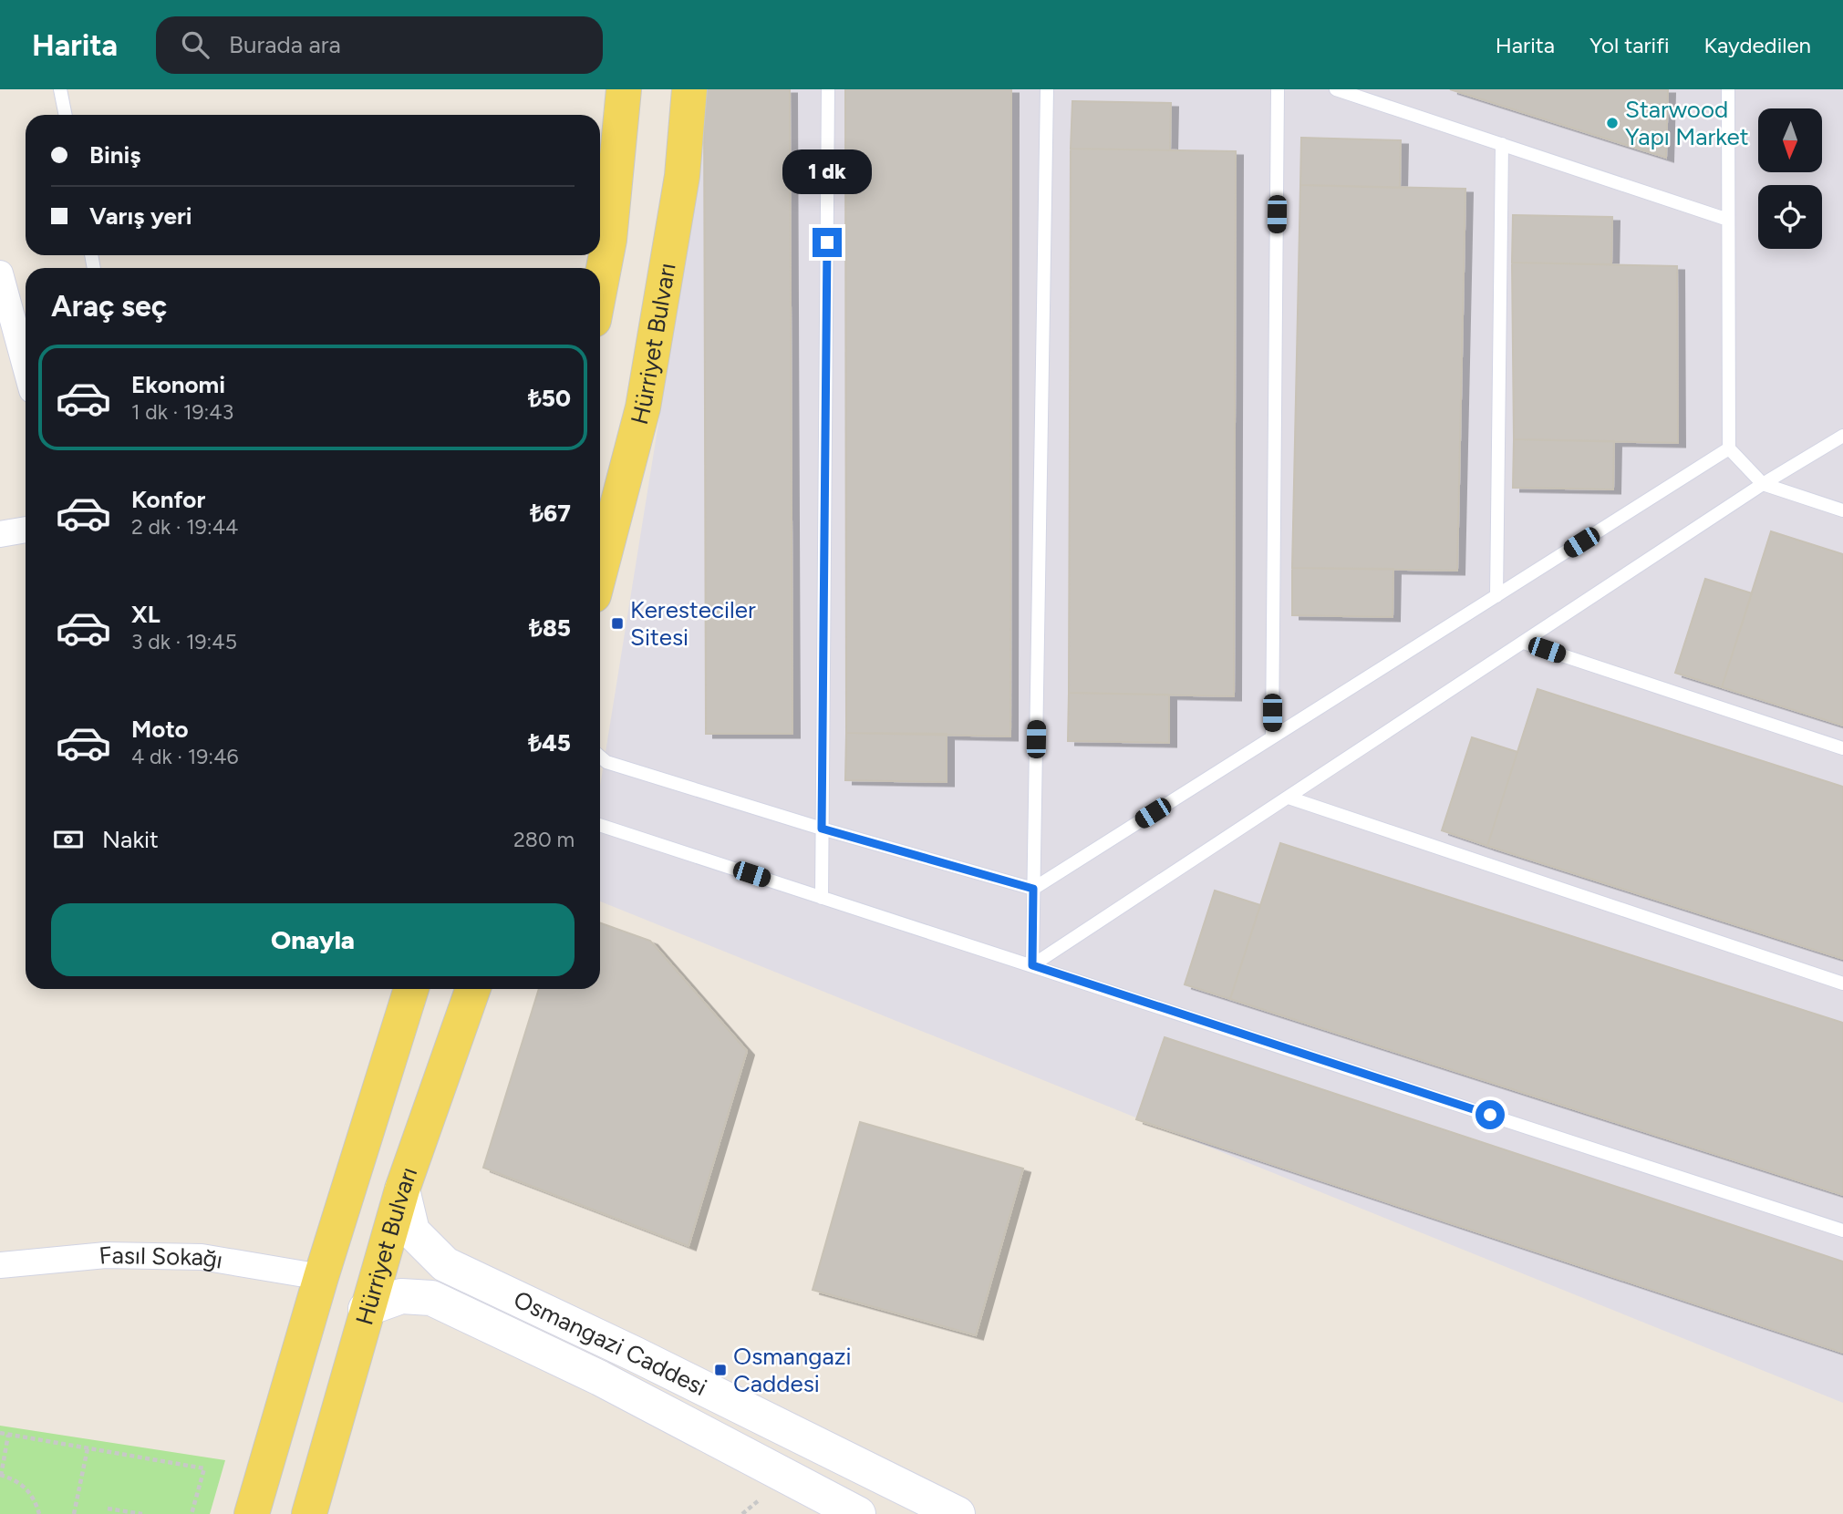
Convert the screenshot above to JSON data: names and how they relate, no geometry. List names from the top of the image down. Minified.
{"streets":{"main road":["Hürriyet Bulvarı","Osmangazi Caddesi"],"street":["Fasıl Sokağı"]},"crossings":[["Hürriyet Bulvarı","Osmangazi Caddesi"]],"places":{"other":["Starwood Yapı Market"],"transit":["Keresteciler Sitesi","Osmangazi̇ Caddesi̇"]},"north":"bottom","page":{"header":"Harita","search":"Burada ara","nav":["Harita","Yol tarifi","Kaydedilen"],"banner":["Biniş","Varış yeri"],"bubble":"1 dk","heading":"Araç seç","list":[{"name":"Ekonomi","note":"1 dk · 19:43","value":"₺50"},{"name":"Konfor","note":"2 dk · 19:44","value":"₺67"},{"name":"XL","note":"3 dk · 19:45","value":"₺85"},{"name":"Moto","note":"4 dk · 19:46","value":"₺45"}],"pay":["Nakit","280 m"],"buttons":"Onayla"}}
